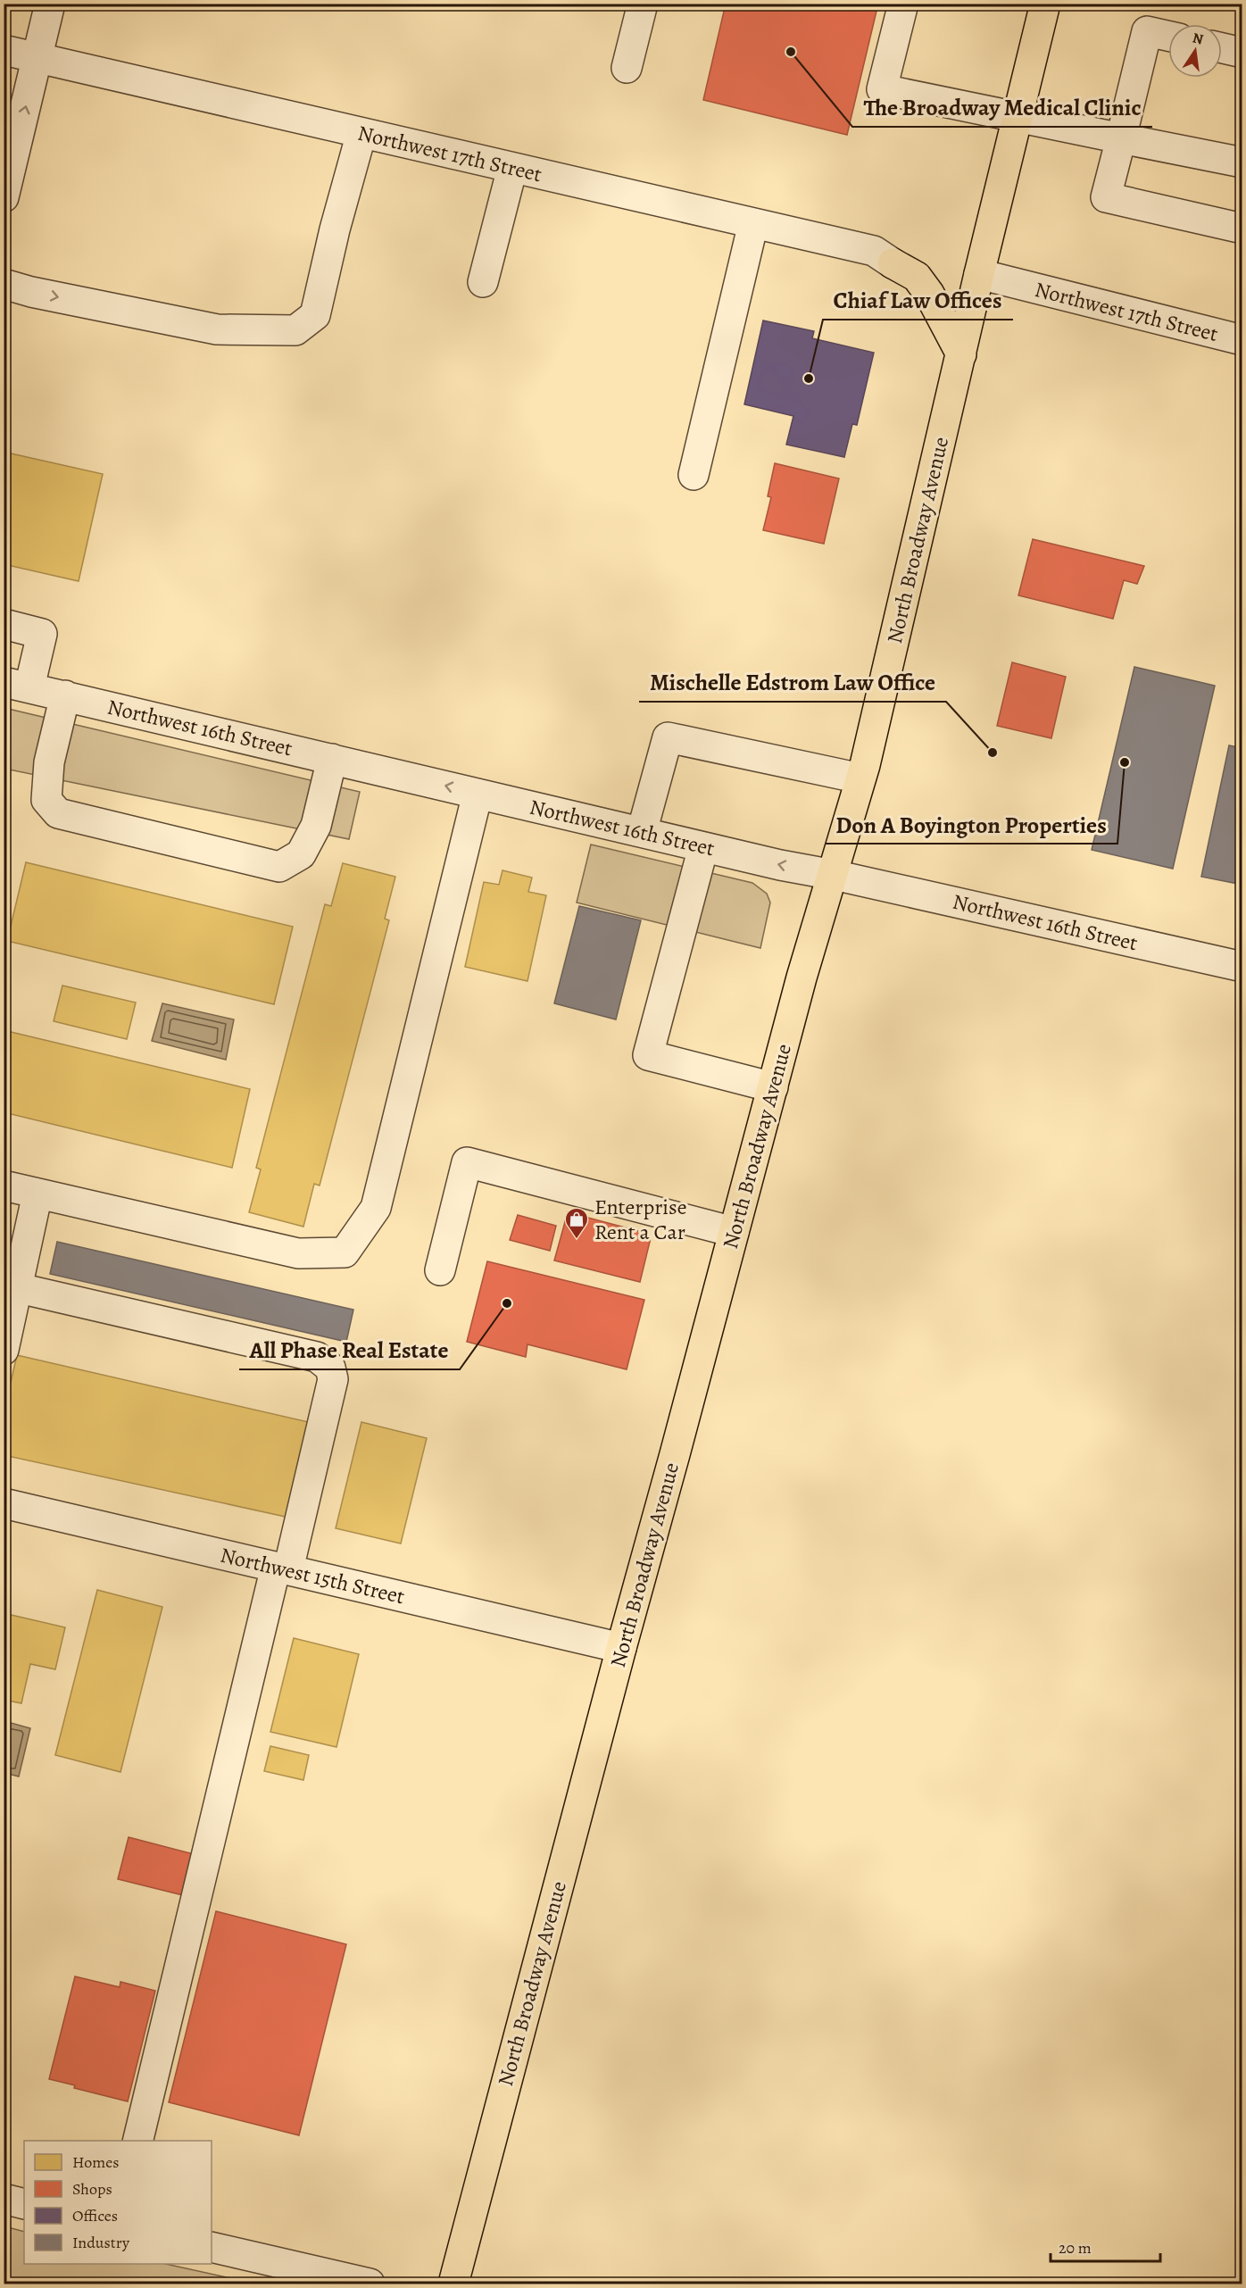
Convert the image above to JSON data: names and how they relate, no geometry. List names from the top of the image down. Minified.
{"streets":{"main road":["North Broadway Avenue"],"street":["Northwest 17th Street","Northwest 16th Street","Northwest 15th Street"]},"crossings":[["Northwest 17th Street","North Broadway Avenue"],["North Broadway Avenue","Northwest 16th Street"],["North Broadway Avenue","Northwest 15th Street"]],"places":{"other":["The Broadway Medical Clinic","Chiaf Law Offices","Mischelle Edstrom Law Office","Don A Boyington Properties","All Phase Real Estate"],"shop":["Enterprise Rent a Car"]},"legend":["Homes","Shops","Offices","Industry"],"scale_bar":"20 m","north":"top"}
